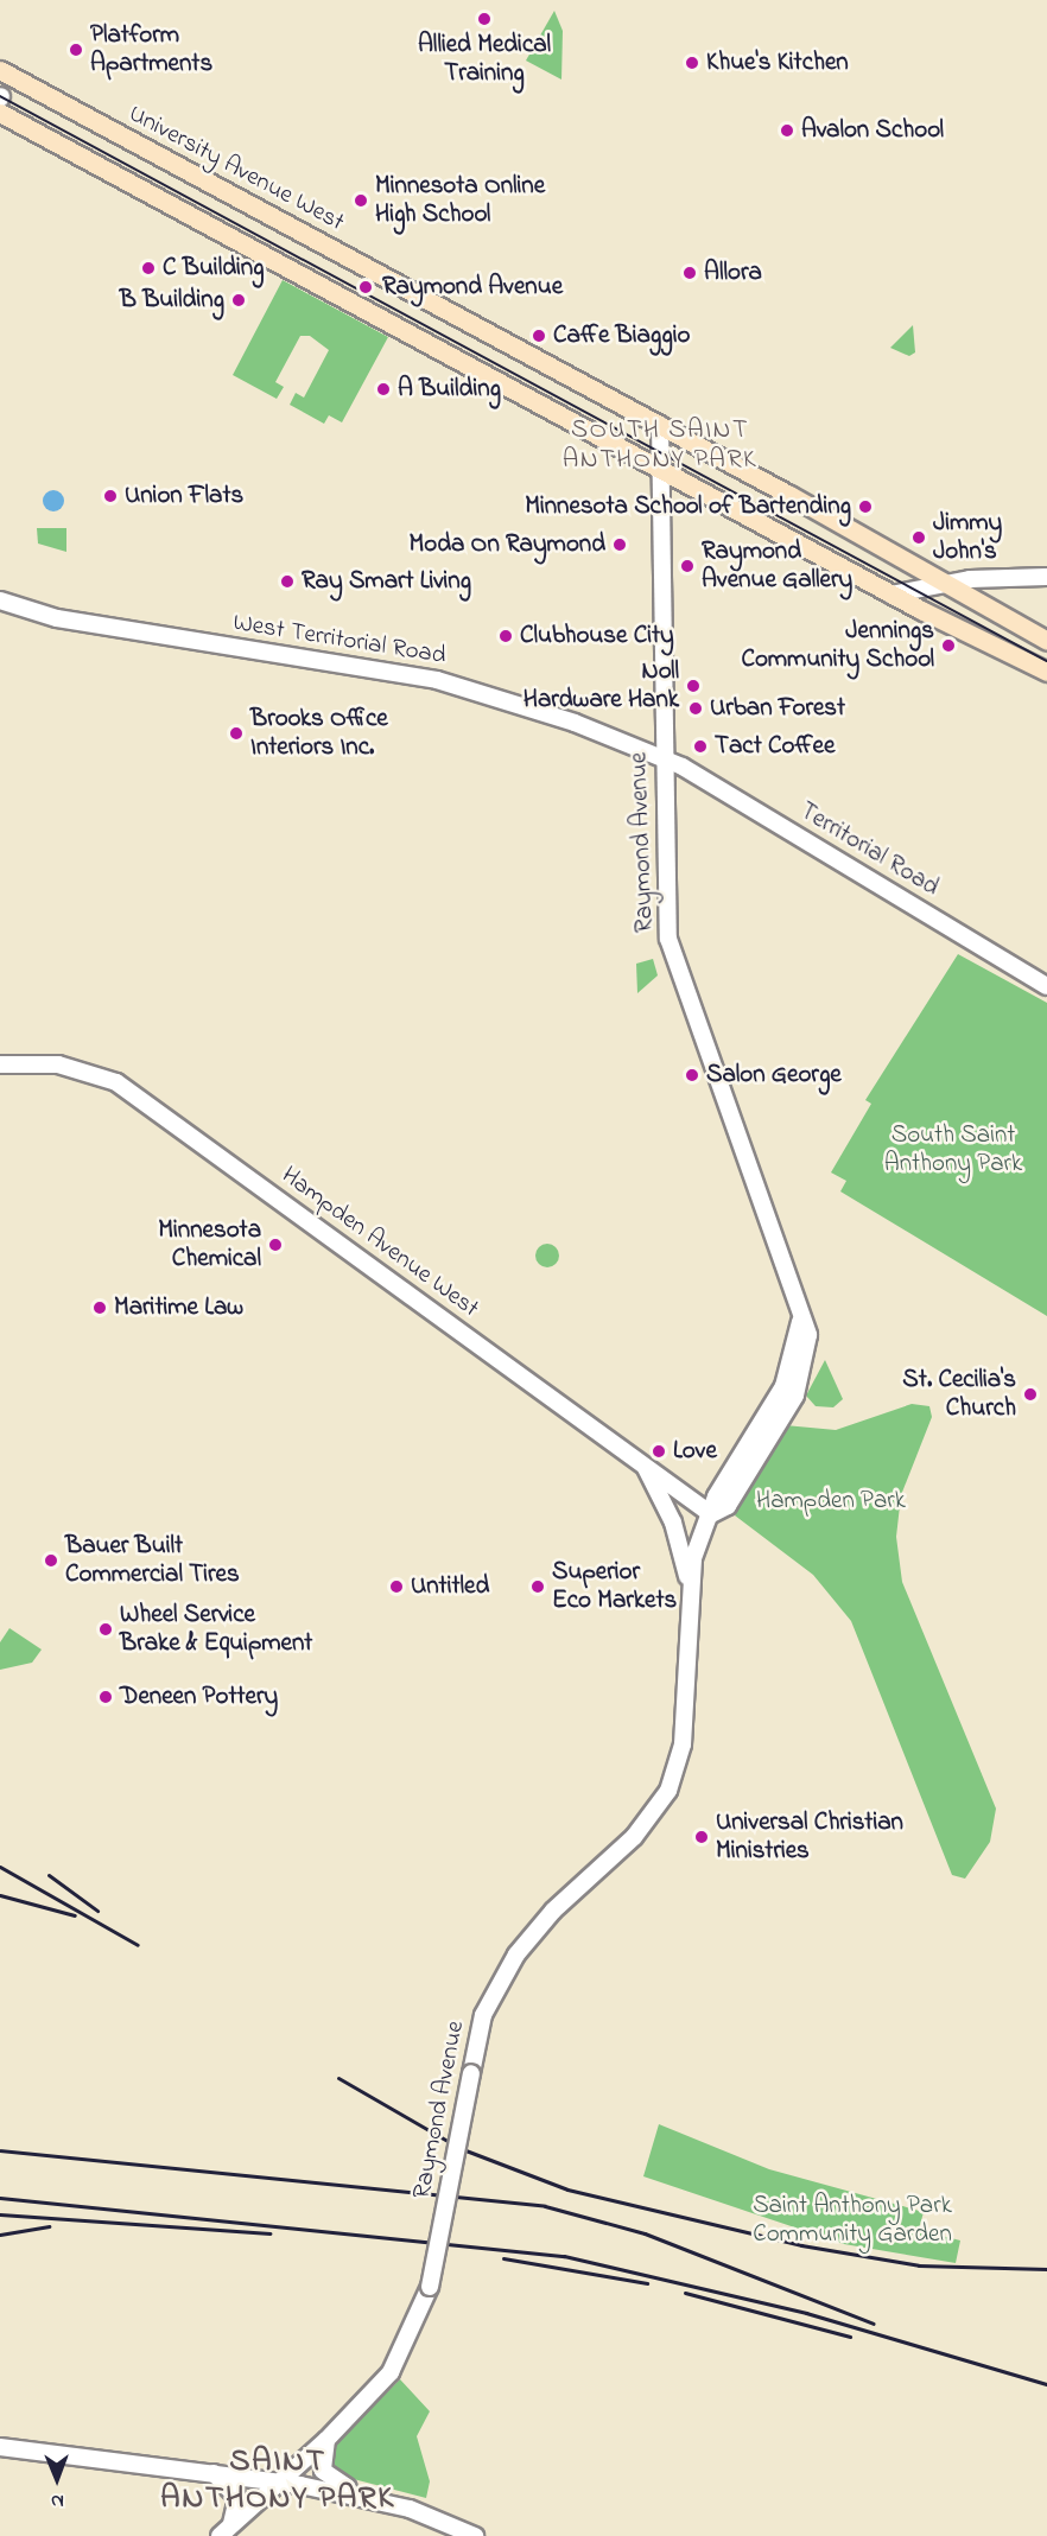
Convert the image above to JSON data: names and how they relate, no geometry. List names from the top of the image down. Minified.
{"streets":{"main road":["University Avenue West"],"street":["West Territorial Road","Raymond Avenue","Territorial Road","Hampden Avenue West"]},"crossings":[["University Avenue West","Raymond Avenue"],["West Territorial Road","Raymond Avenue"],["West Territorial Road","Territorial Road"],["Raymond Avenue","Territorial Road"],["Raymond Avenue","Hampden Avenue West"]],"districts":["SOUTH SAINT ANTHONY PARK","SAINT ANTHONY PARK"],"parks":["South Saint Anthony Park","Hampden Park","Saint Anthony Park Community Garden"],"places":["Allied Medical Training","Platform Apartments","Khue's Kitchen","Avalon School","Minnesota Online High School","C Building","Allora","Raymond Avenue","B Building","Caffe Biaggio","A Building","Union Flats","Minnesota School of Bartending","Jimmy John's","Moda On Raymond","Raymond Avenue Gallery","Ray Smart Living","Clubhouse City","Jennings Community School","Noll Hardware Hank","Urban Forest","Brooks Office Interiors Inc.","Tact Coffee","Salon George","Minnesota Chemical","Maritime Law","St. Cecilia's Church","Love","Bauer Built Commercial Tires","Untitled","Superior Eco Markets","Wheel Service Brake & Equipment","Deneen Pottery","Universal Christian Ministries"],"north":"bottom"}
